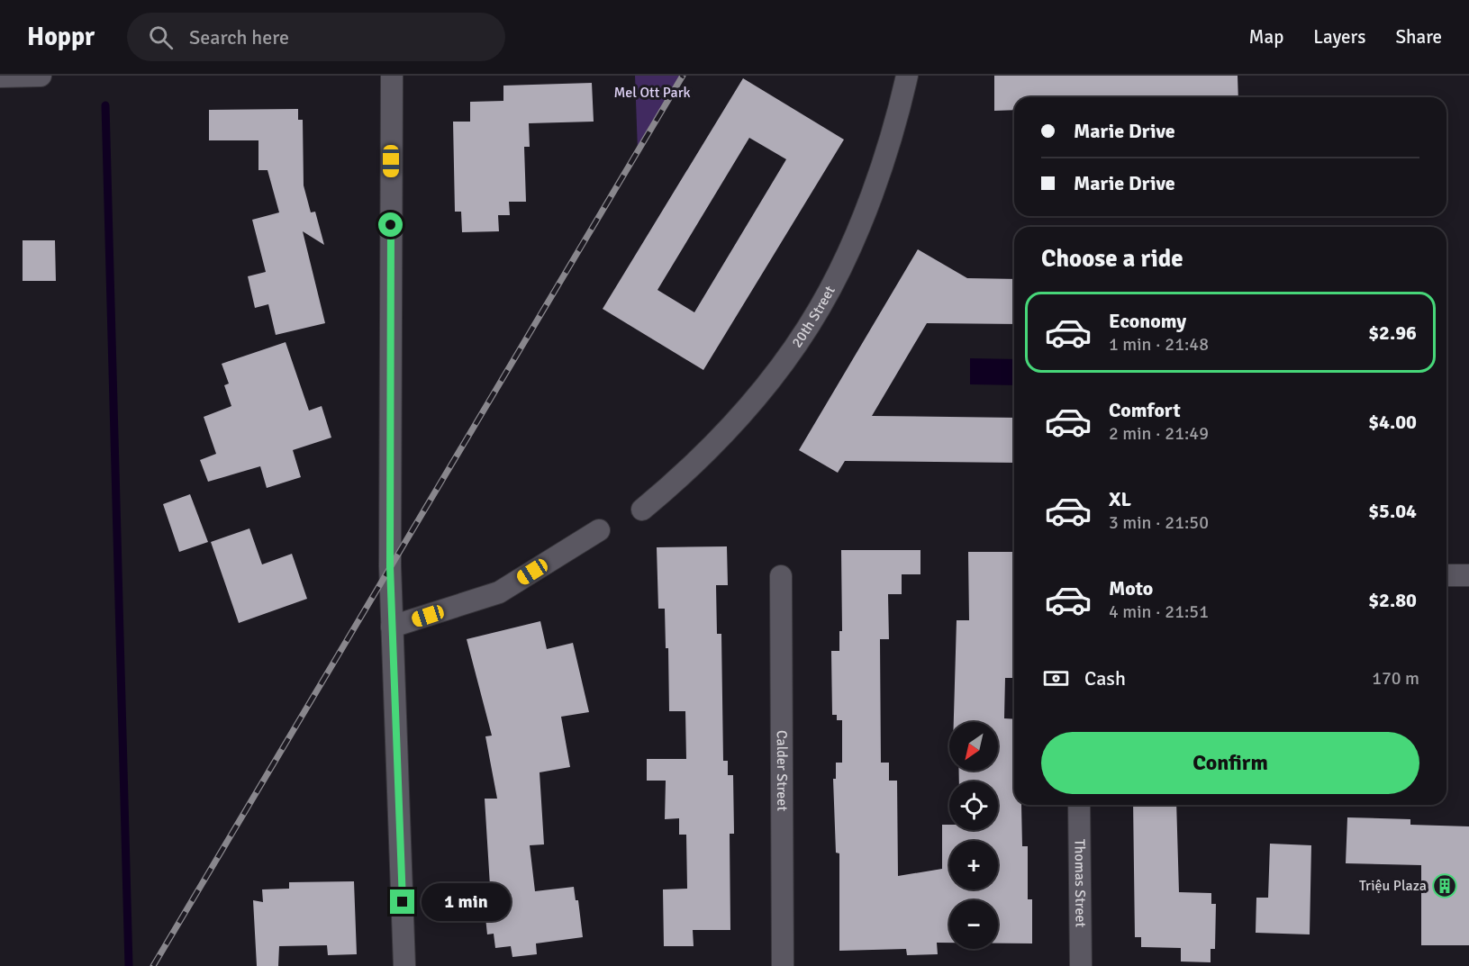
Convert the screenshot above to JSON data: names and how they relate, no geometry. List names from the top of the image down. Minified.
{"streets":{"street":["20th Street","Calder Street","Thomas Street"]},"parks":["Mel Ott Park"],"places":{"building":["Triệu Plaza"]},"north":"bottom left","page":{"header":"Hoppr","search":"Search here","nav":["Map","Layers","Share"],"banner":["Marie Drive","Marie Drive"],"heading":"Choose a ride","list":[{"name":"Economy","note":"1 min · 21:48","value":"$2.96"},{"name":"Comfort","note":"2 min · 21:49","value":"$4.00"},{"name":"XL","note":"3 min · 21:50","value":"$5.04"},{"name":"Moto","note":"4 min · 21:51","value":"$2.80"}],"pay":["Cash","170 m"],"buttons":"Confirm","map_buttons":["+","−"],"bubble":"1 min"}}
